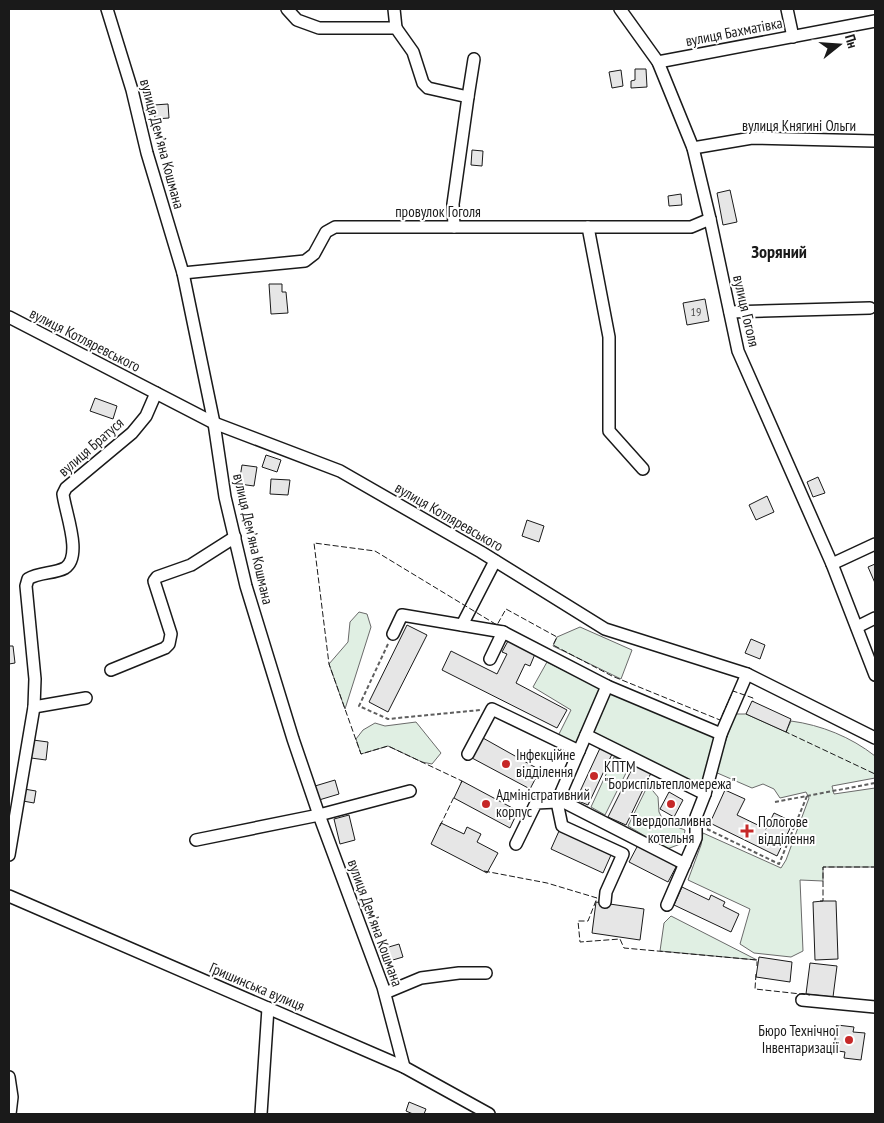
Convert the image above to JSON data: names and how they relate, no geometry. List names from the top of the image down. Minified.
{"streets":{"street":["вулиця Бахматівка","вулиця Княгині Ольги","вулиця Демʼяна Кошмана","провулок Гоголя","вулиця Гоголя","вулиця Котляревського","вулиця Братуся","Гришинська вулиця"]},"crossings":[["вулиця Бахматівка","вулиця Гоголя"],["вулиця Княгині Ольги","вулиця Гоголя"],["вулиця Демʼяна Кошмана","провулок Гоголя"],["вулиця Демʼяна Кошмана","вулиця Котляревського"],["вулиця Демʼяна Кошмана","Гришинська вулиця"],["провулок Гоголя","вулиця Гоголя"],["вулиця Котляревського","вулиця Братуся"]],"districts":["Зоряний"],"places":{"other":["Інфекційне відділення","КПТМ \"Бориспільтепломережа\"","Адміністративний корпус","Твердопаливна котельня","Бюро Технічної Інвентаризації"],"health":["Пологове відділення"]},"house_numbers":["19"],"north":"right"}
